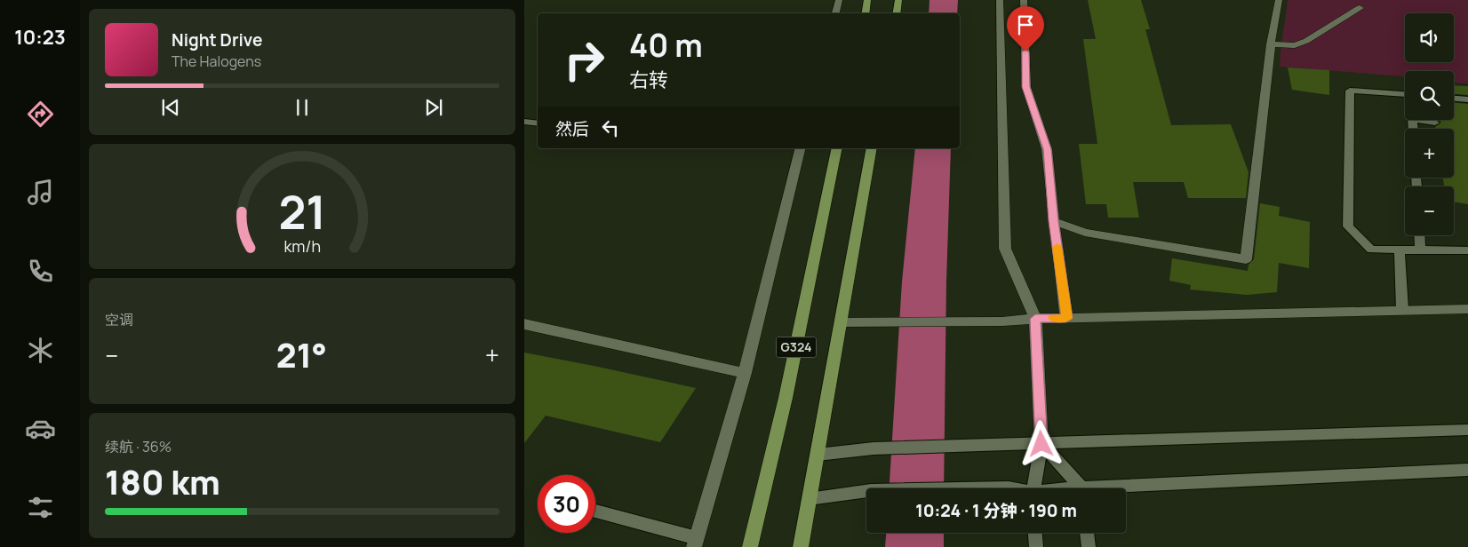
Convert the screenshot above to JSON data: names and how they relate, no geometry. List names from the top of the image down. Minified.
{"streets":{"highway":["G324"]},"page":{"tabs":"10:23","map_buttons":["+","−"],"turn":["40 m","右转"],"song":["Night Drive","The Halogens"],"then":"然后","tile":["空调",["续航 · 36%","180 km"]],"heat":["−","21°","+"],"limit":"30","trip":"10:24 · 1 分钟 · 190 m","gauge":["21","km/h"]}}
